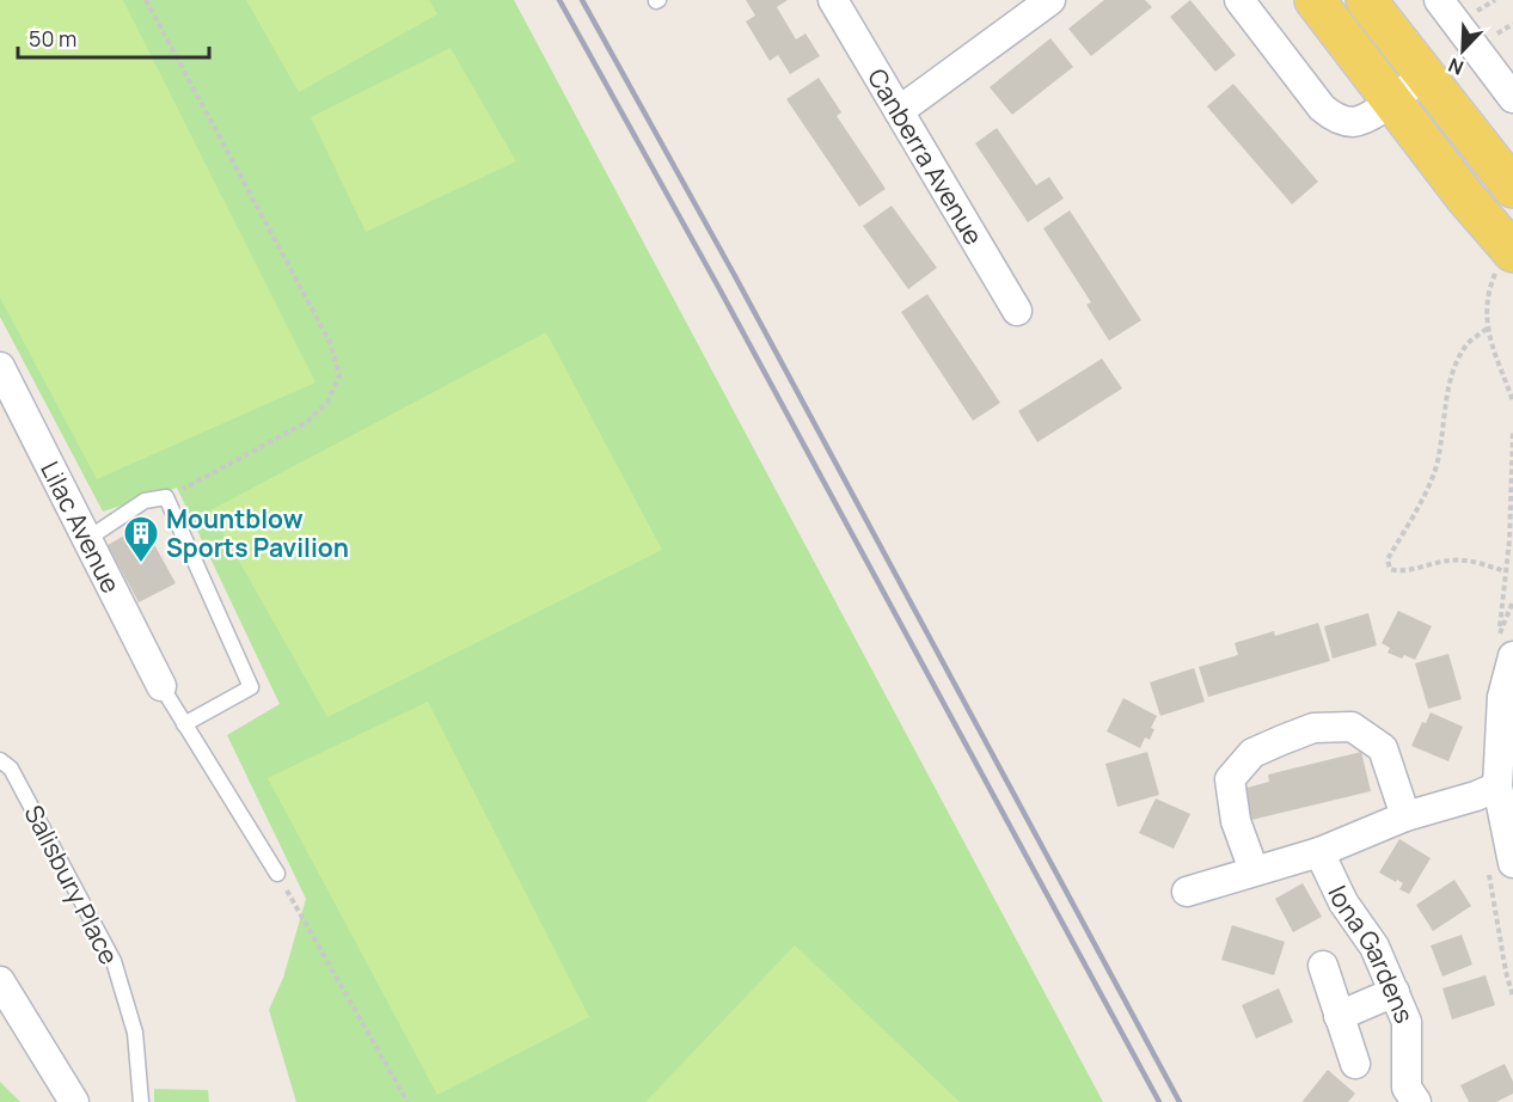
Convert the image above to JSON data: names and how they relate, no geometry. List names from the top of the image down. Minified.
{"streets":{"street":["Canberra Avenue","Lilac Avenue","Iona Gardens"],"lane":["Salisbury Place"]},"places":{"building":["Mountblow Sports Pavilion"]},"scale_bar":"50 m","north":"bottom left"}
